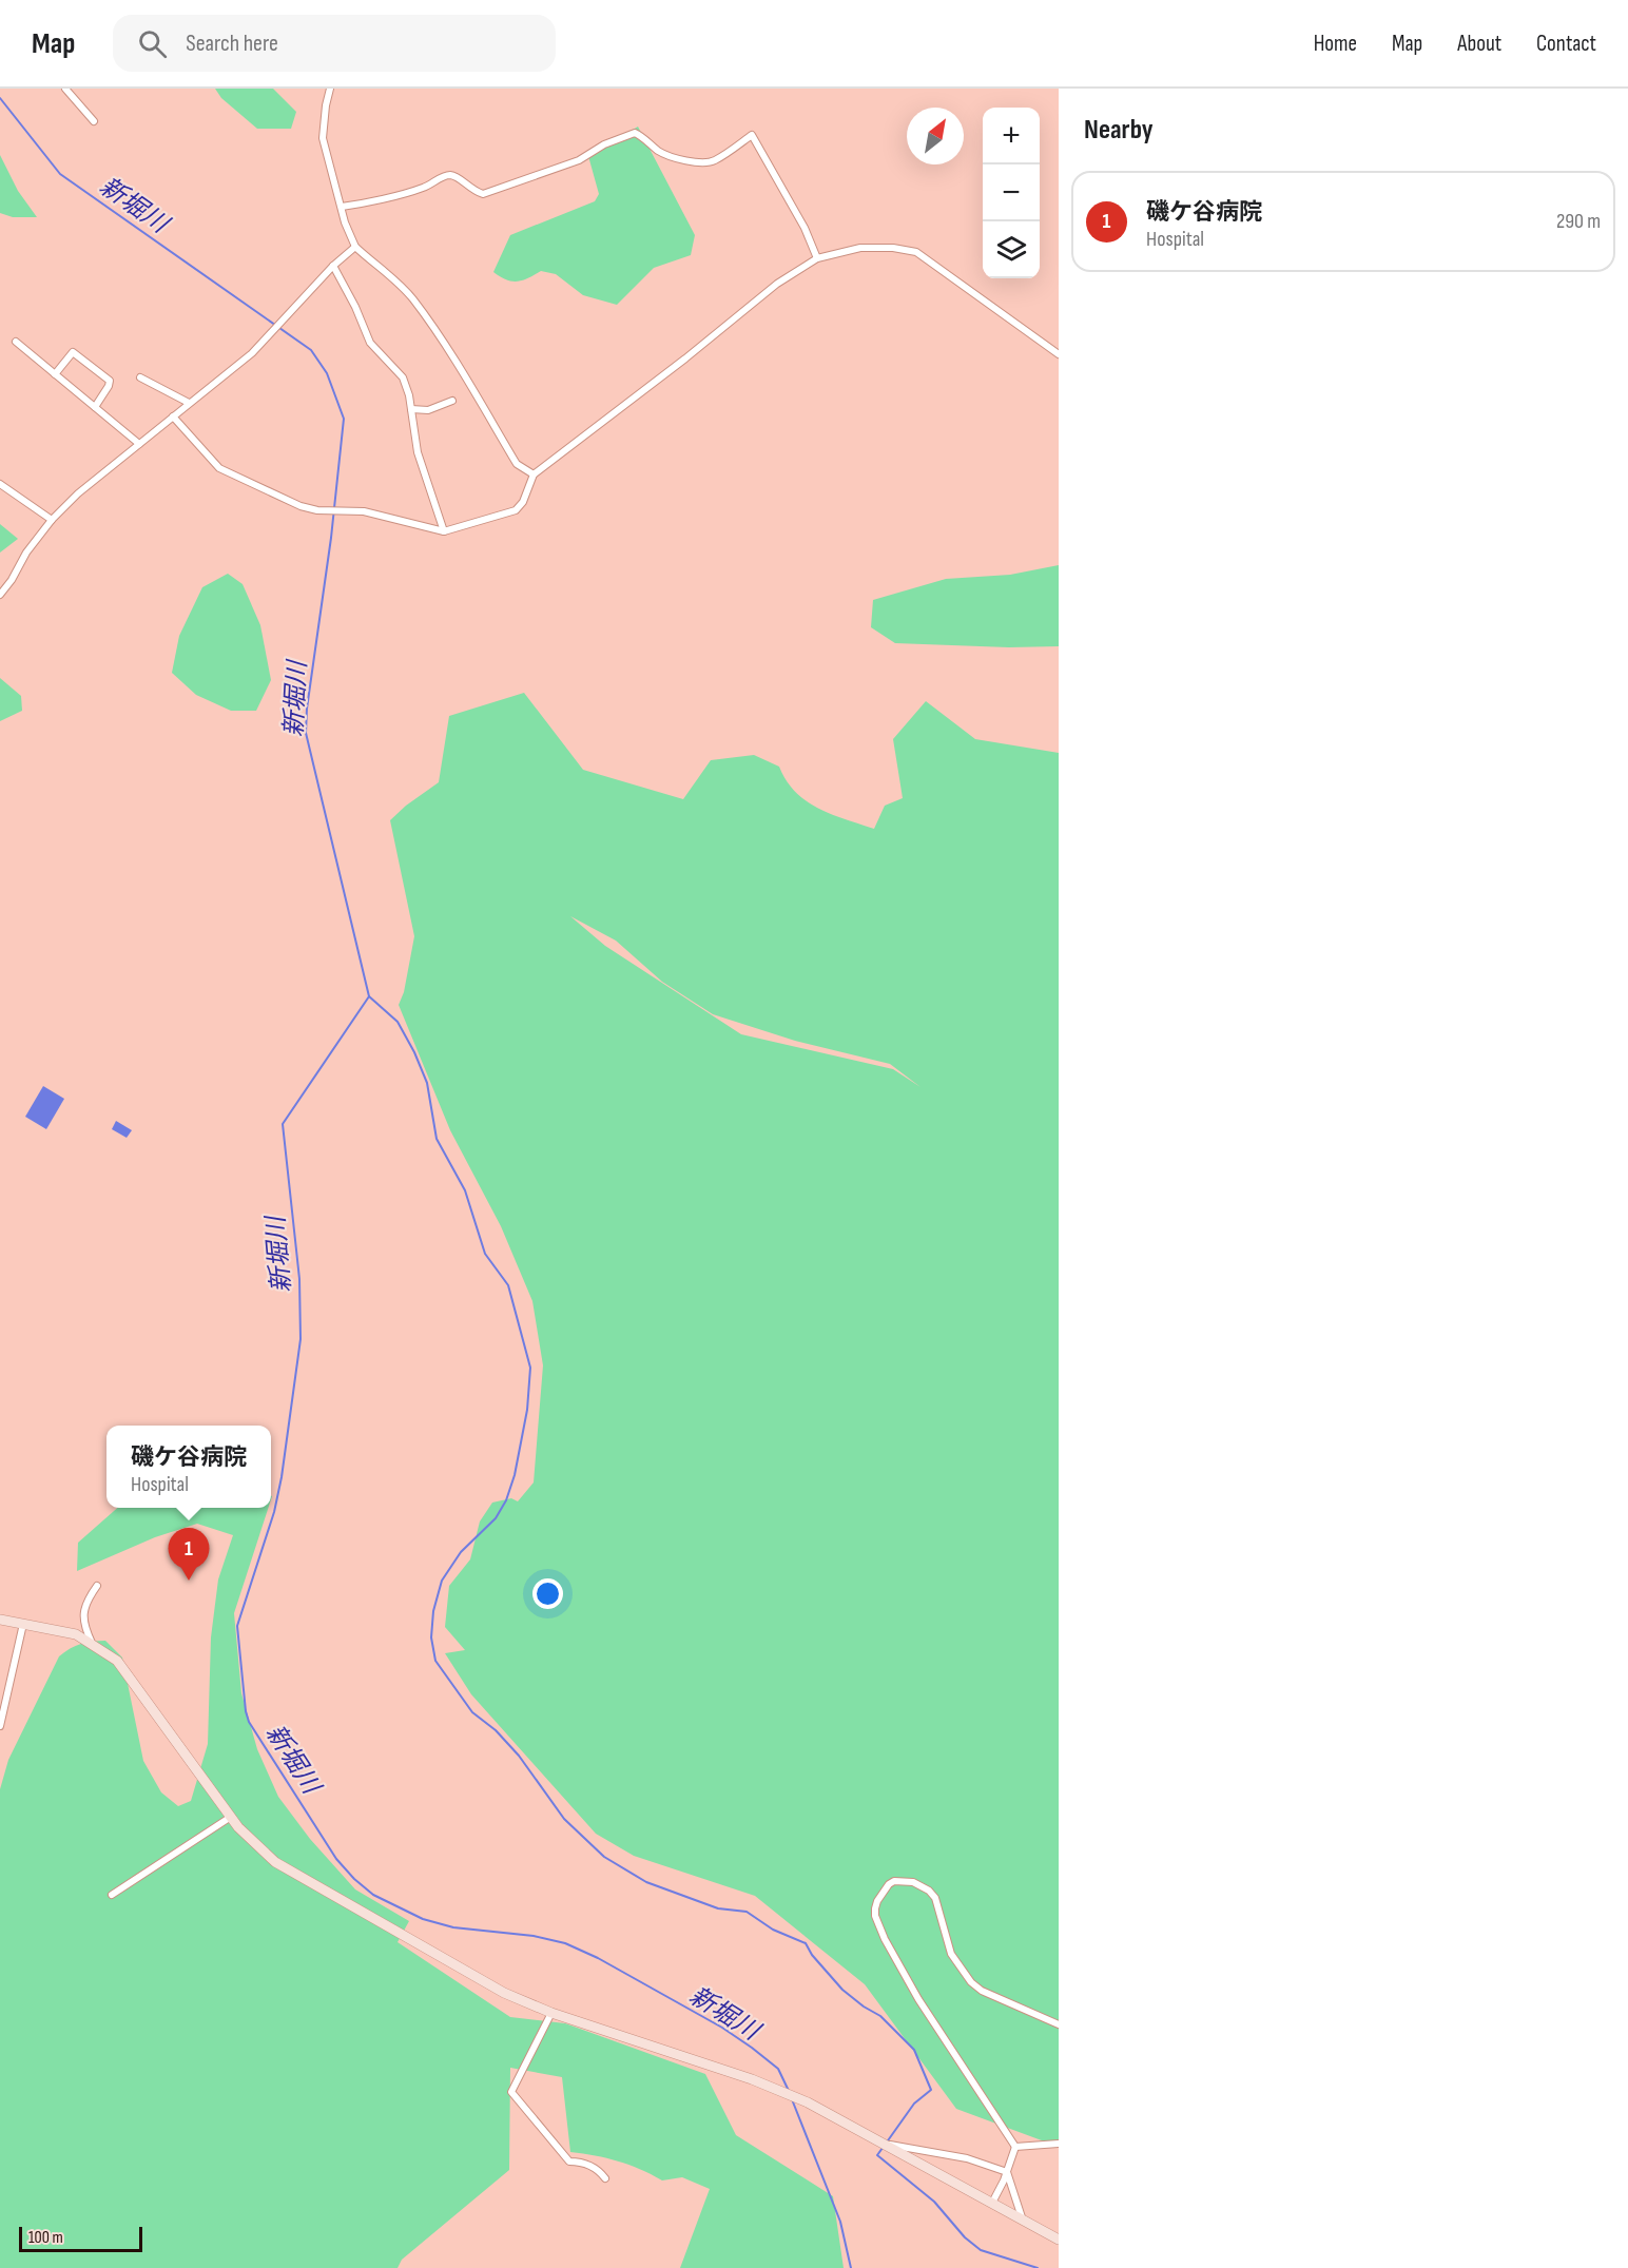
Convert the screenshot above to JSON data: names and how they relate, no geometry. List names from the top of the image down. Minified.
{"water":["新堀川"],"scale_bar":"100 m","north":"top right","page":{"header":"Map","search":"Search here","nav":["Home","Map","About","Contact"],"heading":"Nearby","map_buttons":["+","−"],"list":[{"mark":"1","name":"磯ケ谷病院","note":"Hospital","value":"290 m"}],"popup":["磯ケ谷病院","Hospital"],"pins":"1","scale":"100 m"}}
